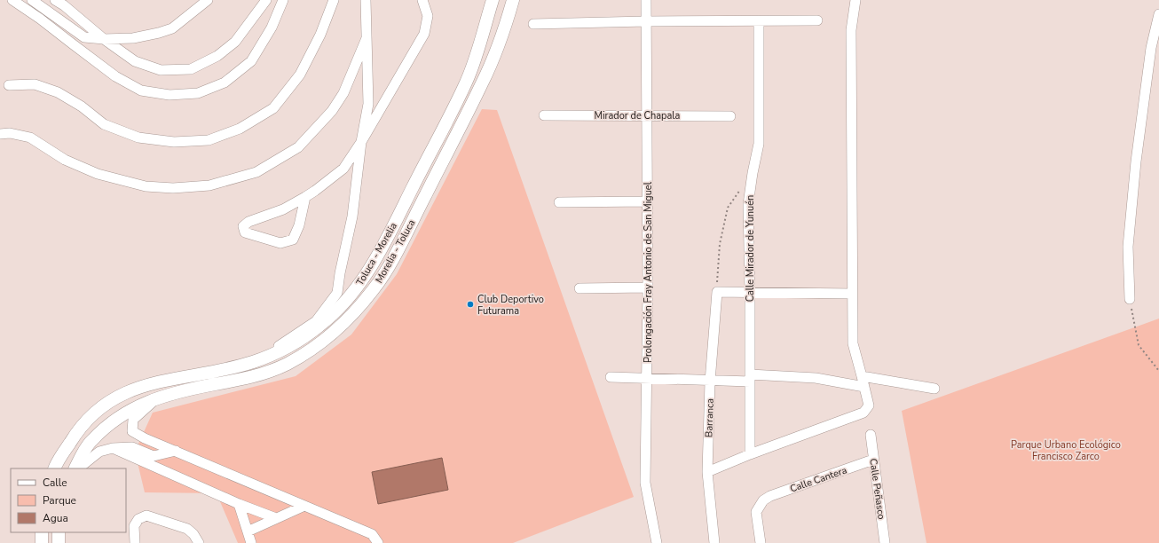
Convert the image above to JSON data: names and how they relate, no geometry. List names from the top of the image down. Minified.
{"streets":{"main road":["Morelia - Toluca","Toluca - Morelia"],"street":["Mirador de Chapala","Calle Mirador de Yunuén","Prolongación Fray Antonio de San Miguel","Barranca","Calle Cantera","Calle Peñasco"]},"crossings":[["Mirador de Chapala","Prolongación Fray Antonio de San Miguel"],["Calle Cantera","Calle Peñasco"]],"parks":["Parque Urbano Ecológico Francisco Zarco"],"places":["Club Deportivo Futurama"],"legend":["Calle","Parque","Agua"]}
